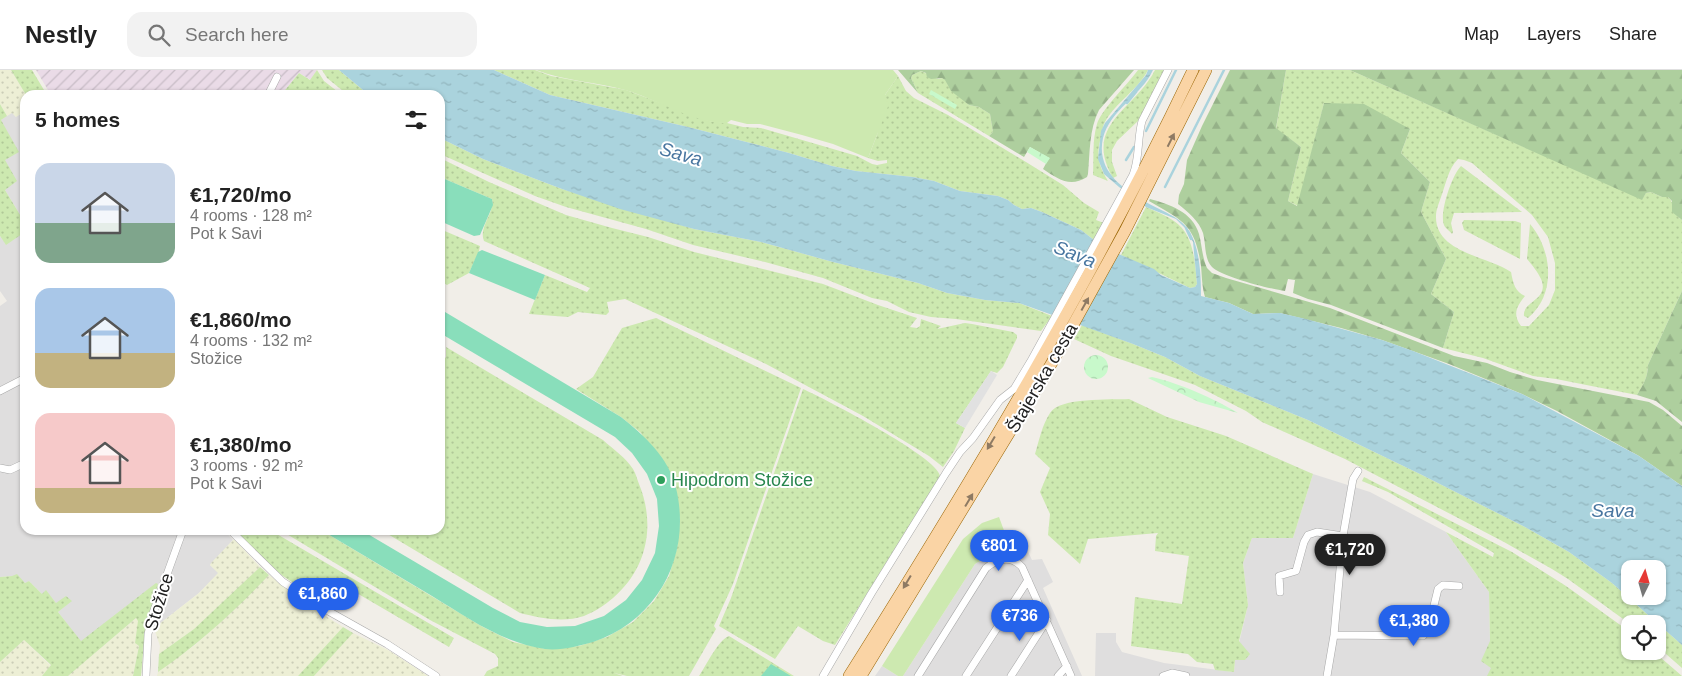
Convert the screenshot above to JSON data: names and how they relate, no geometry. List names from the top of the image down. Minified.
{"streets":{"main road":["Štajerska cesta"],"street":["Stožice"]},"water":["Sava"],"places":["Hipodrom Stožice"],"north":"top","page":{"header":"Nestly","search":"Search here","nav":["Map","Layers","Share"],"heading":"5 homes","list":[{"name":"€1,720/mo","note":"4 rooms · 128 m² · Pot k Savi"},{"name":"€1,860/mo","note":"4 rooms · 132 m² · Stožice"},{"name":"€1,380/mo","note":"3 rooms · 92 m² · Pot k Savi"}],"price":["€801","€1,720","€1,860","€736","€1,380"]}}
